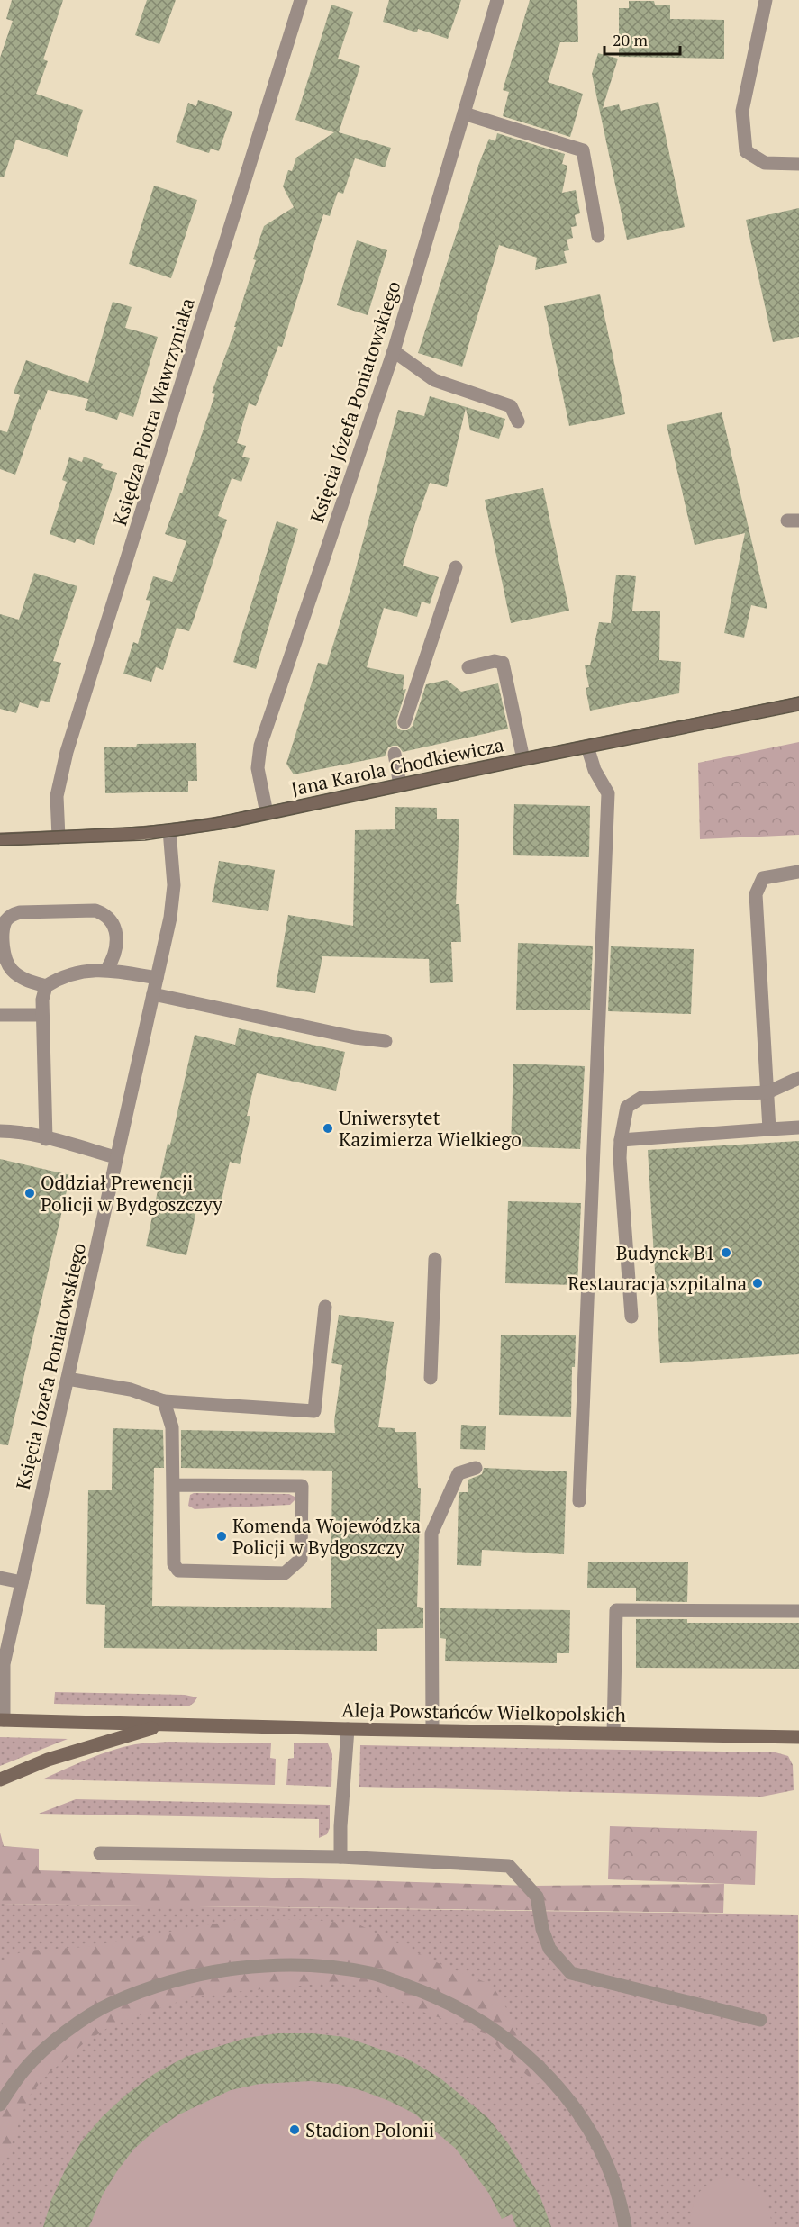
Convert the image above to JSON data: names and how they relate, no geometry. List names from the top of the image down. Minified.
{"streets":{"street":["Księcia Józefa Poniatowskiego","Księdza Piotra Wawrzyniaka","Jana Karola Chodkiewicza","Aleja Powstańców Wielkopolskich"]},"crossings":[["Księcia Józefa Poniatowskiego","Jana Karola Chodkiewicza"],["Księcia Józefa Poniatowskiego","Aleja Powstańców Wielkopolskich"],["Księdza Piotra Wawrzyniaka","Jana Karola Chodkiewicza"]],"places":["Uniwersytet Kazimierza Wielkiego","Oddział Prewencji Policji w Bydgoszczyy","Budynek B1","Restauracja szpitalna","Komenda Wojewódzka Policji w Bydgoszczy","Stadion Polonii"],"scale_bar":"20 m"}
